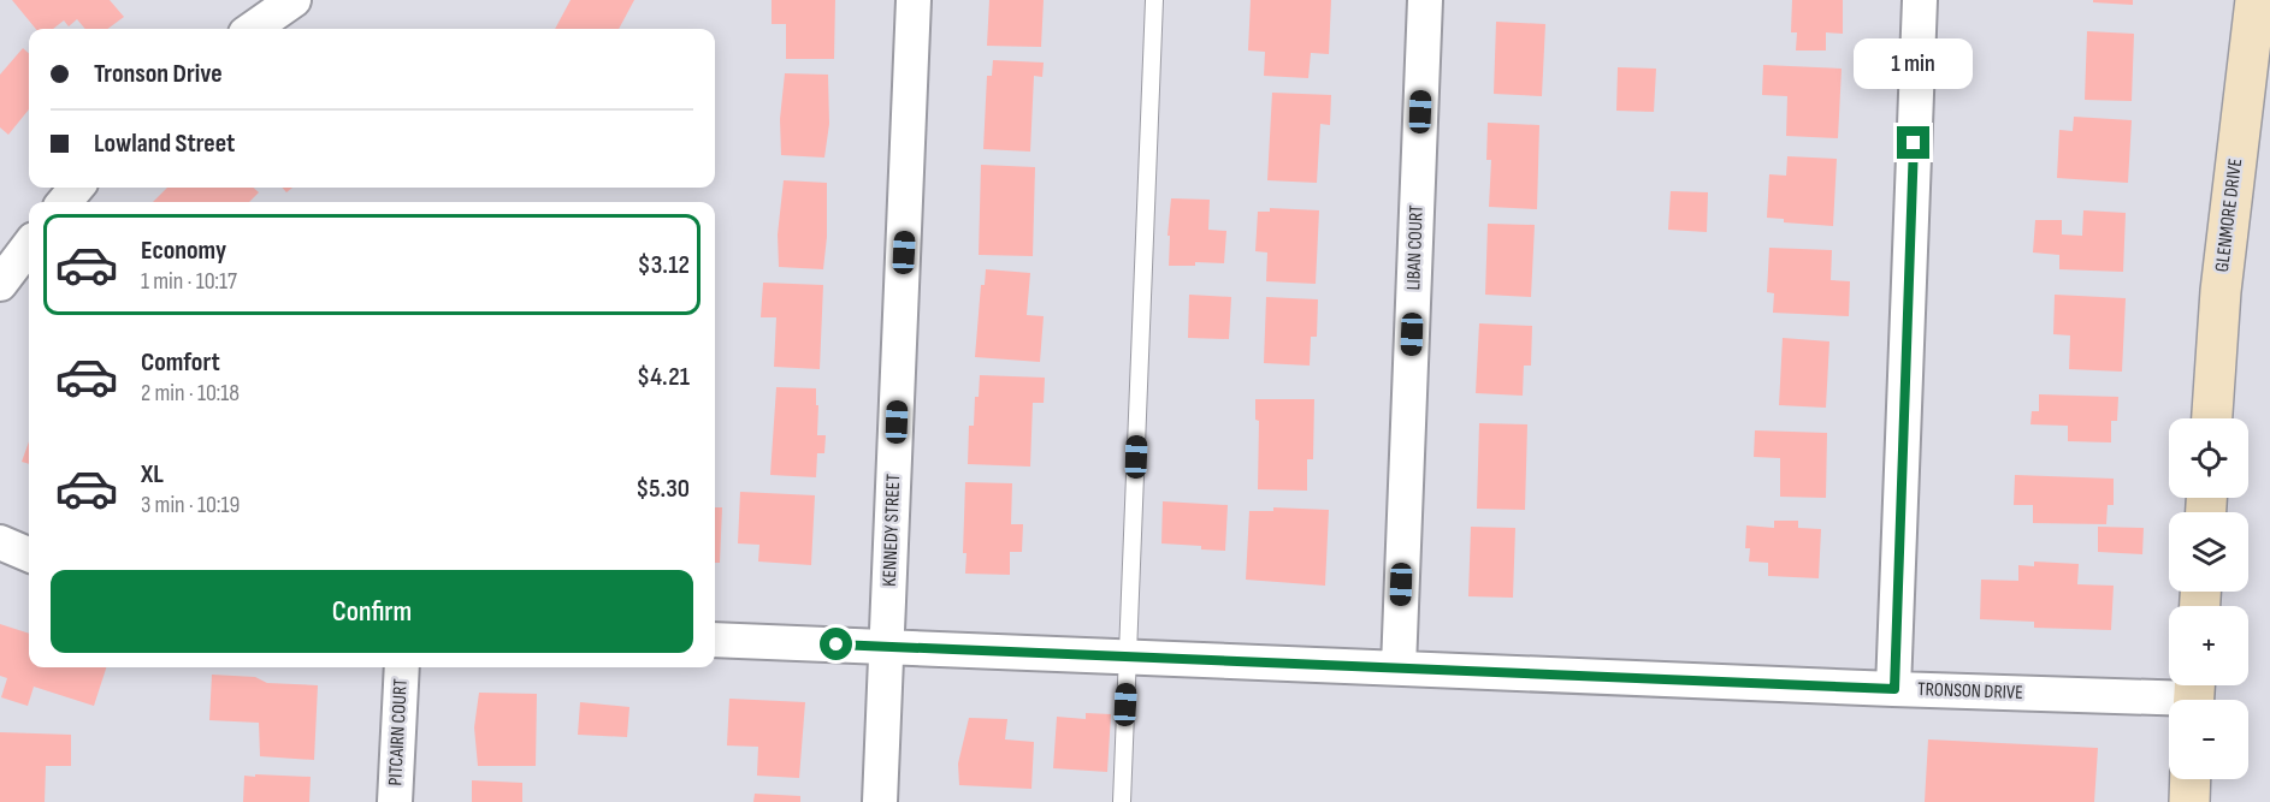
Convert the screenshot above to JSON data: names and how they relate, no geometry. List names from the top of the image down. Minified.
{"streets":{"main road":["GLENMORE DRIVE"],"street":["LIBAN COURT","KENNEDY STREET","TRONSON DRIVE","PITCAIRN COURT"]},"crossings":[["LIBAN COURT","TRONSON DRIVE"],["KENNEDY STREET","TRONSON DRIVE"]],"page":{"banner":["Tronson Drive","Lowland Street"],"bubble":"1 min","list":[{"name":"Economy","note":"1 min · 10:17","value":"$3.12"},{"name":"Comfort","note":"2 min · 10:18","value":"$4.21"},{"name":"XL","note":"3 min · 10:19","value":"$5.30"}],"map_buttons":["+","−"],"buttons":"Confirm"}}
